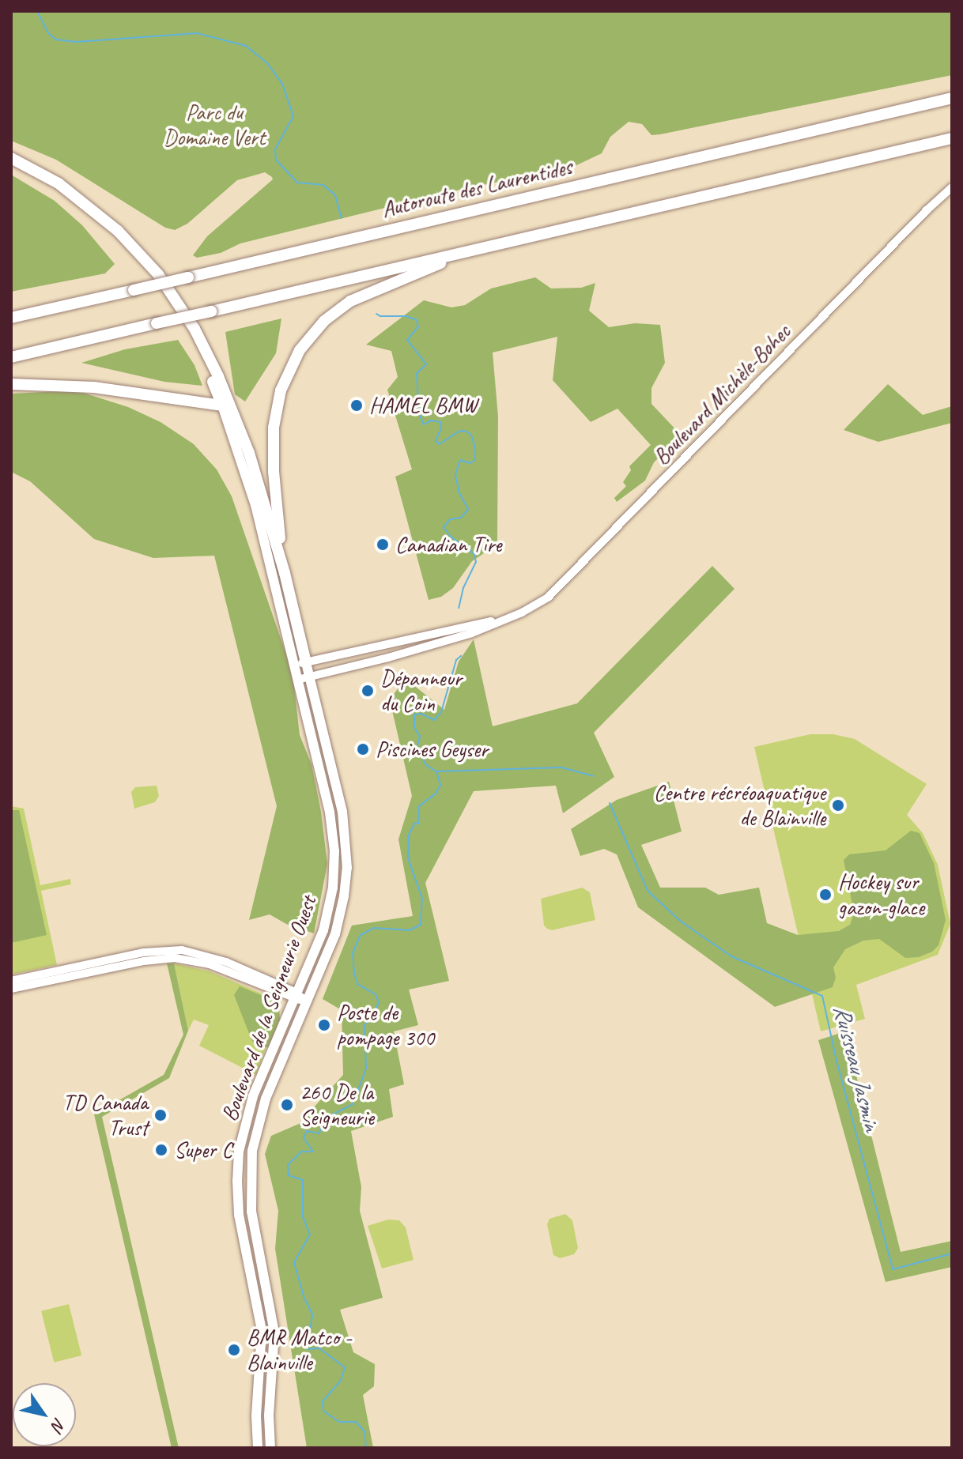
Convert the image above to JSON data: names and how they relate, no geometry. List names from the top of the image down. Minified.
{"streets":{"highway":["Autoroute des Laurentides"],"main road":["Boulevard de la Seigneurie Ouest"],"street":["Boulevard Michèle-Bohec"]},"crossings":[["Boulevard Michèle-Bohec","Boulevard de la Seigneurie Ouest"]],"water":["Ruisseau Jasmin"],"parks":["Parc du Domaine Vert"],"places":["HAMEL BMW","Canadian Tire","Dépanneur du Coin","Piscines Geyser","Centre récréoaquatique de Blainville","Hockey sur gazon-glace","Poste de pompage 300","260 De la Seigneurie","TD Canada Trust","Super C","BMR Matco - Blainville"],"north":"bottom right"}
